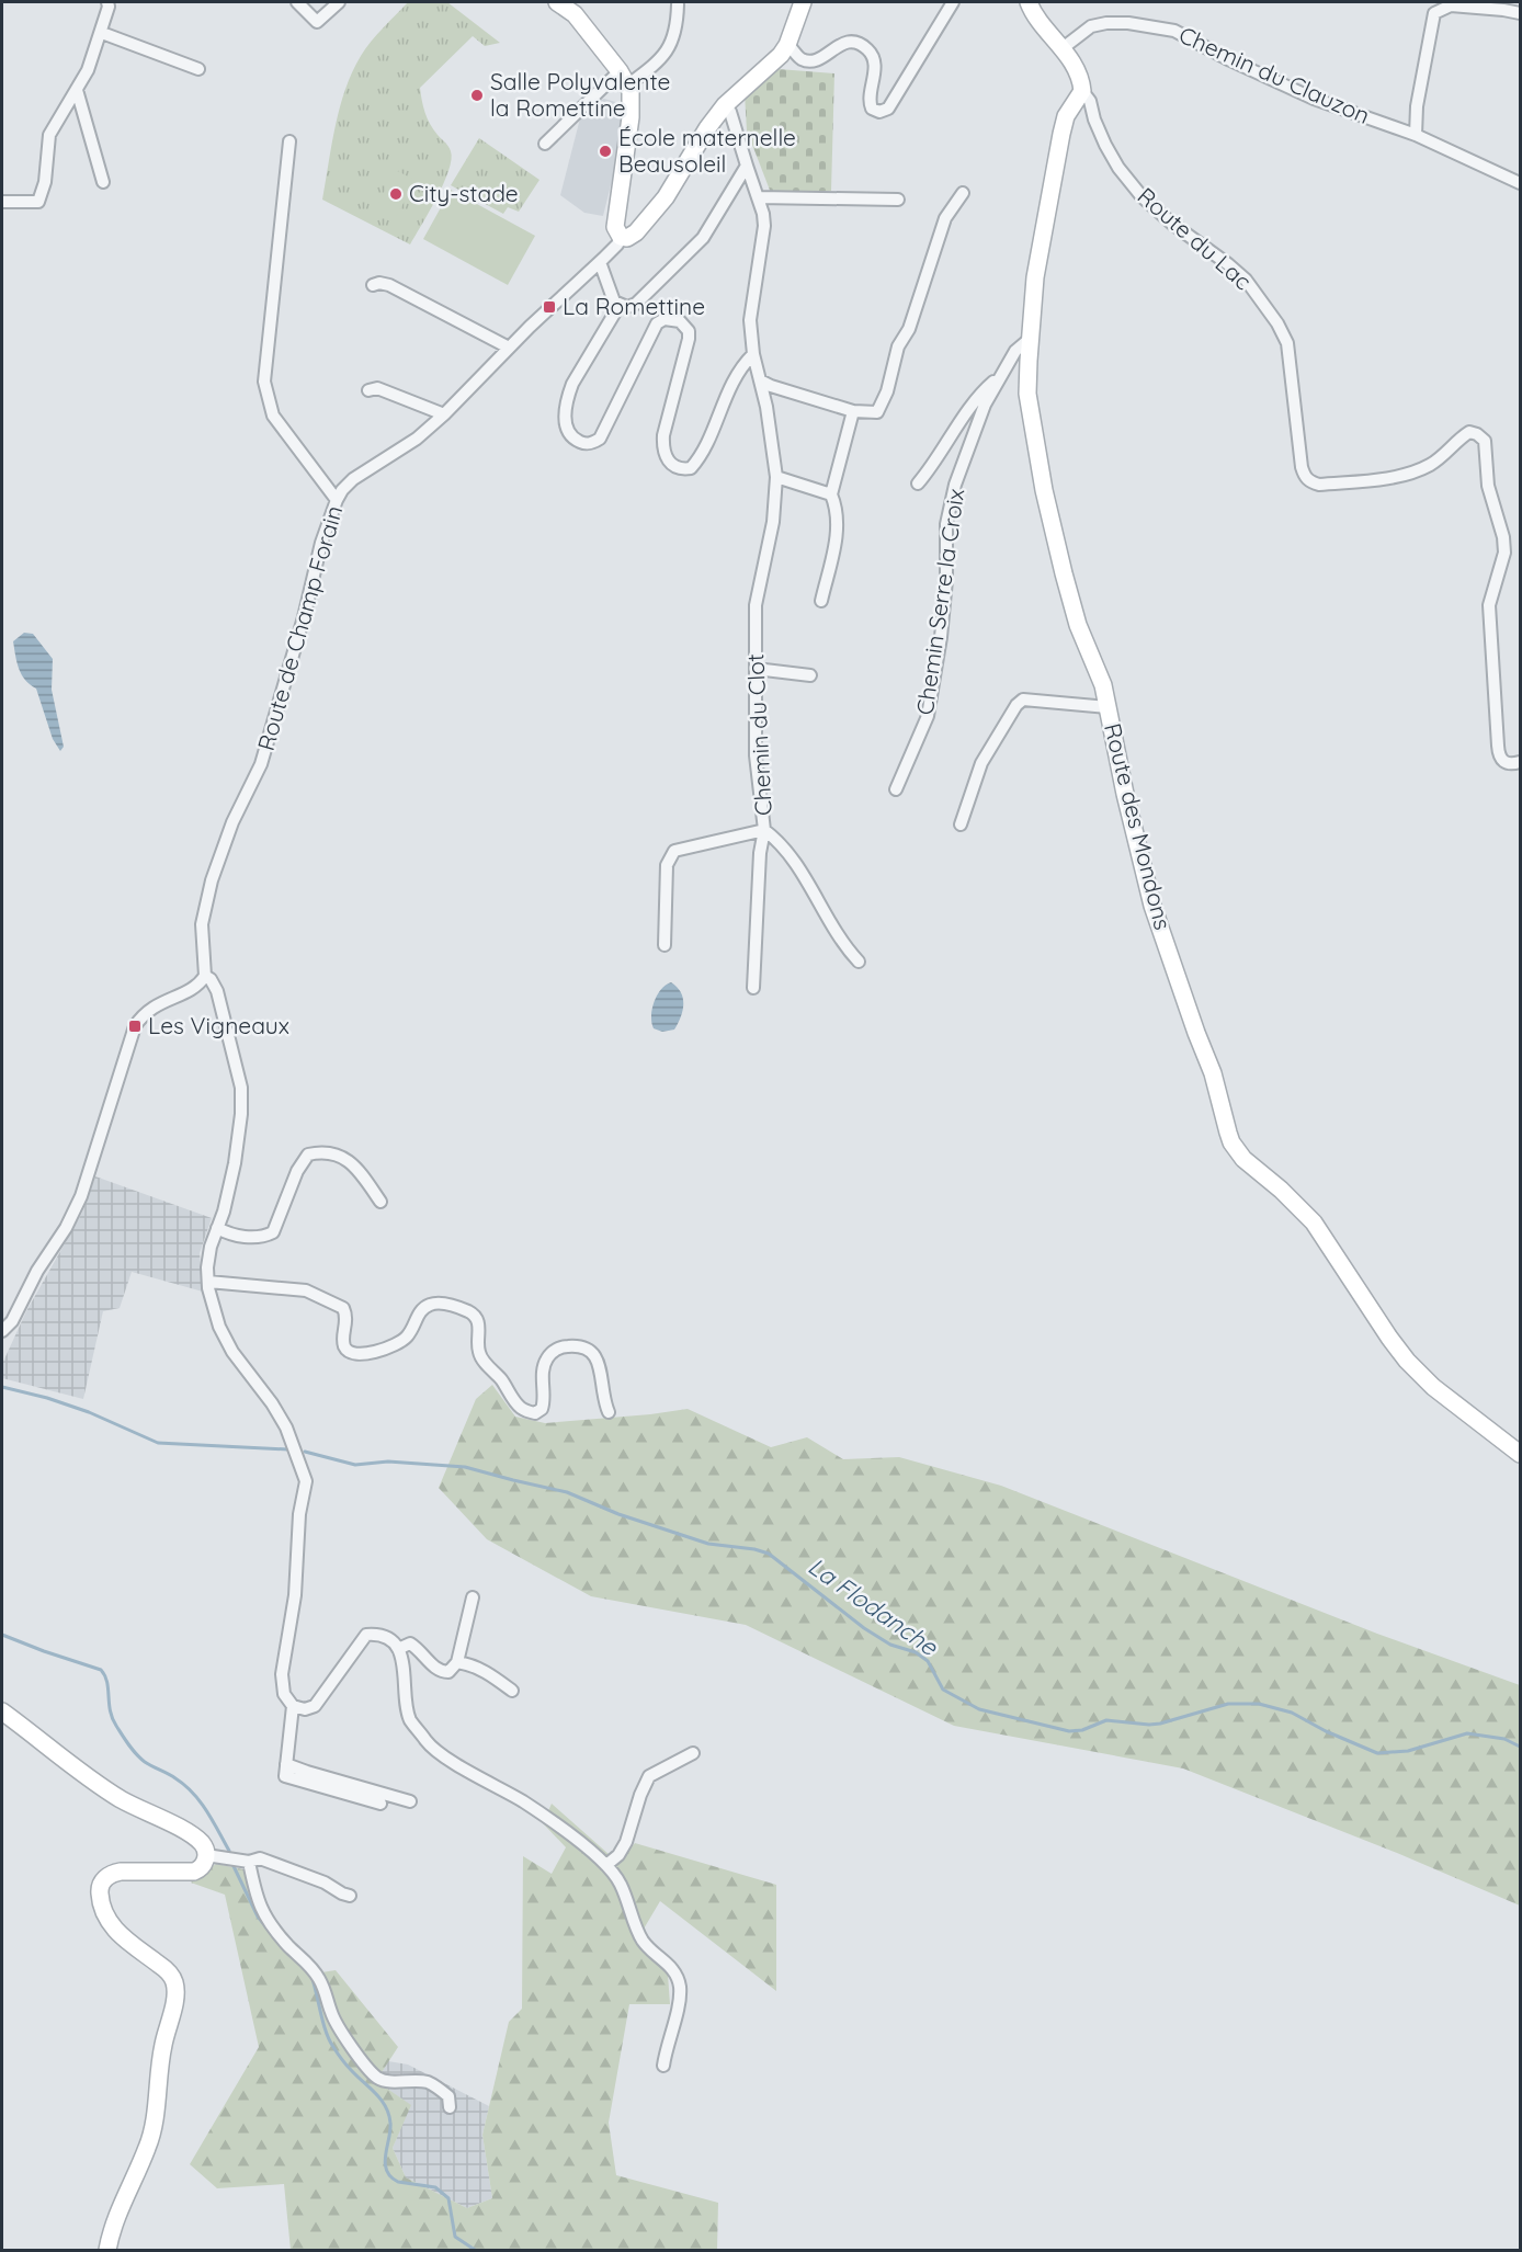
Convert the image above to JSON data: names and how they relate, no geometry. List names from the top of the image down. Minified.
{"streets":{"street":["Chemin du Clauzon","Route du Lac","Chemin Serre la Croix","Route de Champ Forain","Chemin du Clot","Route des Mondons"]},"crossings":[["Route du Lac","Route des Mondons"],["Chemin Serre la Croix","Route des Mondons"],["Route de Champ Forain","Chemin du Clot"]],"water":["La Flodanche"],"places":{"other":["Salle Polyvalente la Romettine","École maternelle Beausoleil","City-stade"],"transit":["La Romettine","Les Vigneaux"]}}
